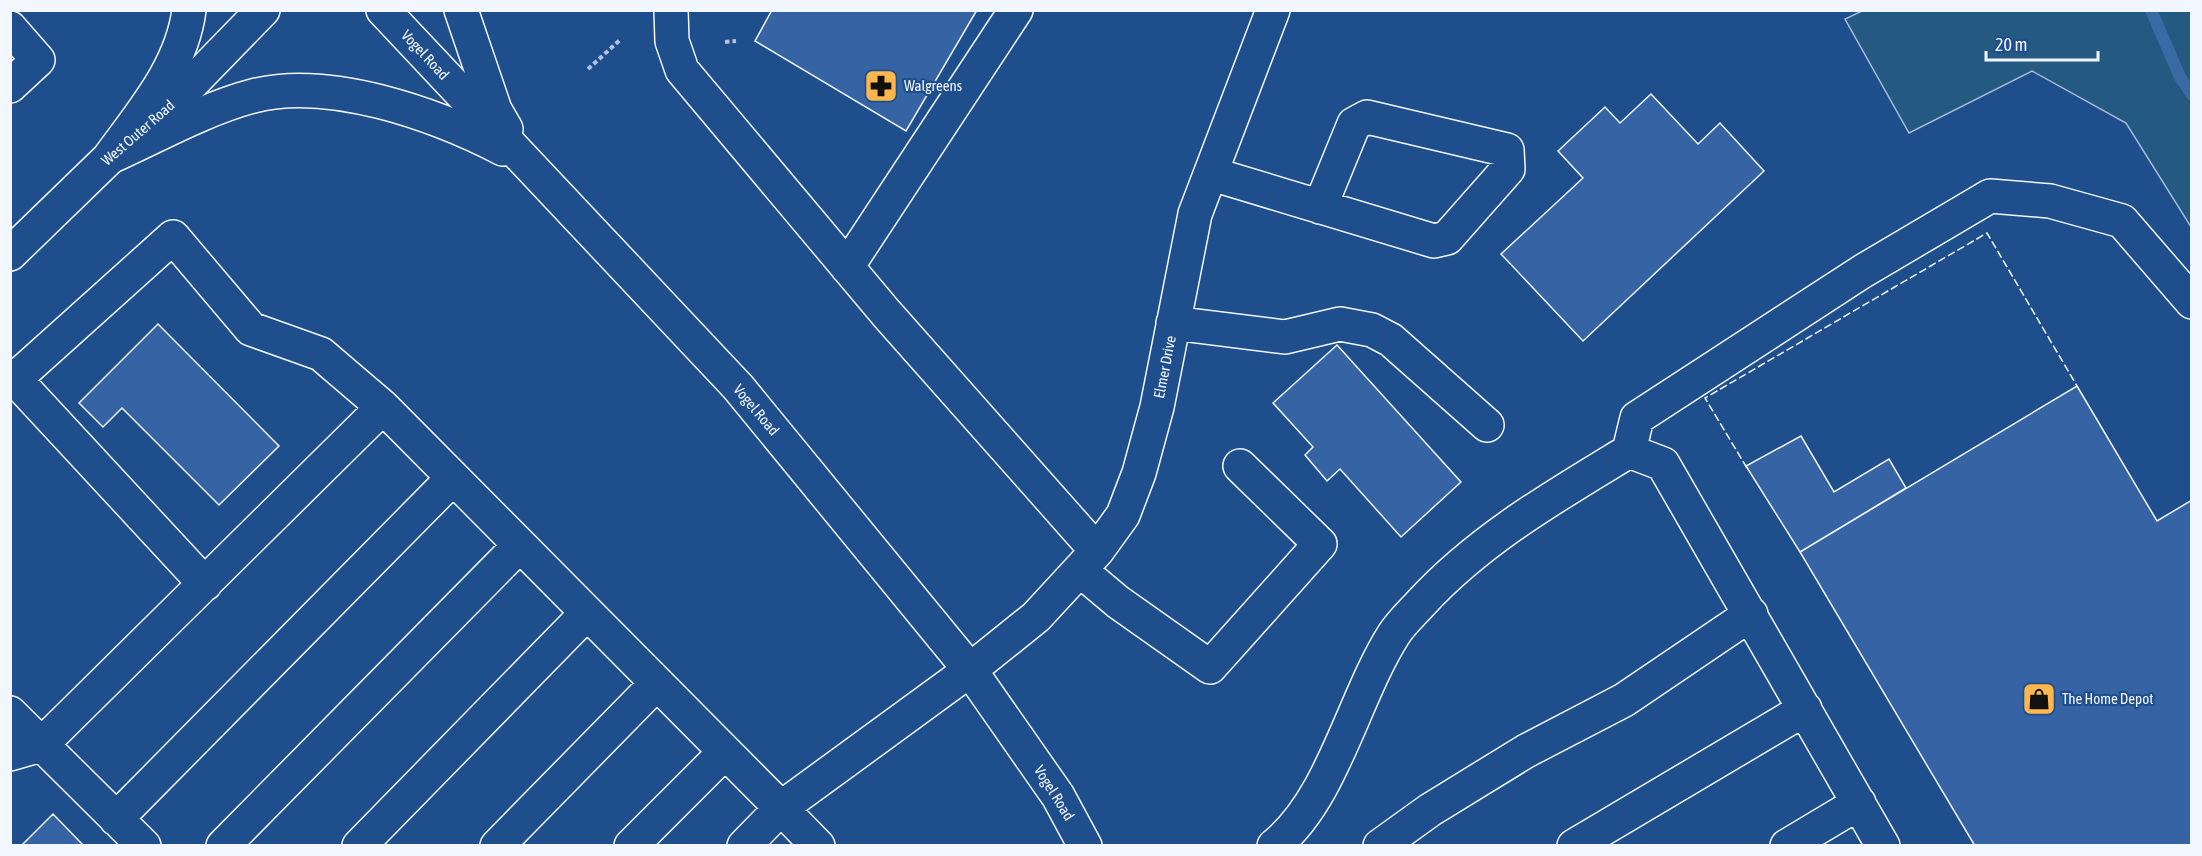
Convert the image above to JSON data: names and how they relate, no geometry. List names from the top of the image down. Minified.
{"streets":{"street":["Vogel Road","West Outer Road","Elmer Drive"]},"crossings":[["Vogel Road","Elmer Drive"]],"places":{"pharmacy":["Walgreens"],"shop":["The Home Depot"]},"scale_bar":"20 m"}
